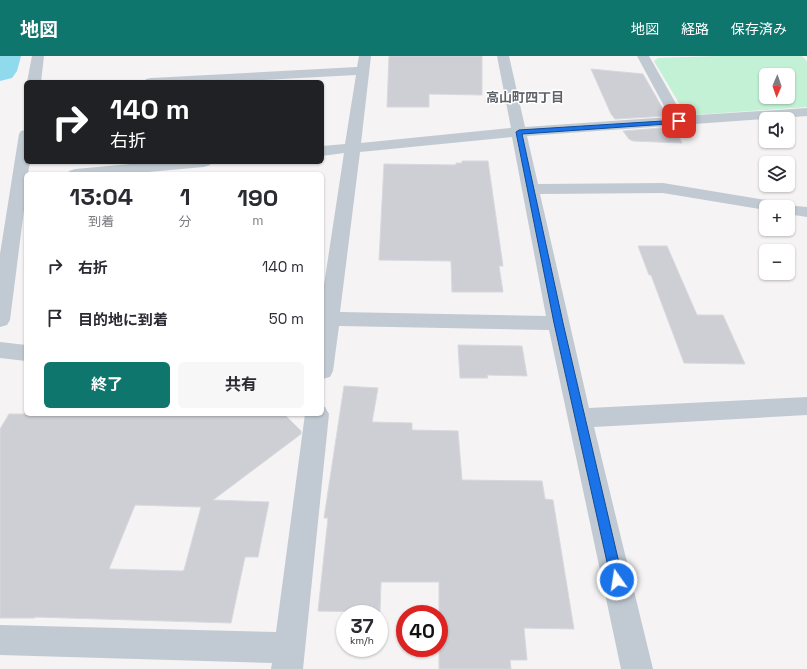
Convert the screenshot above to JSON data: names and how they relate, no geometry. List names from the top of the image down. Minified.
{"districts":["高山町四丁目"],"north":"bottom","page":{"header":"地図","nav":["地図","経路","保存済み"],"map_buttons":["+","−"],"turn":["140 m","右折"],"eta":["13:04","到着","1","分","190","m"],"list":[{"name":"右折","value":"140 m"},{"name":"目的地に到着","value":"50 m"}],"buttons":["終了","共有"],"speed":"37 km/h","limit":"40"}}
